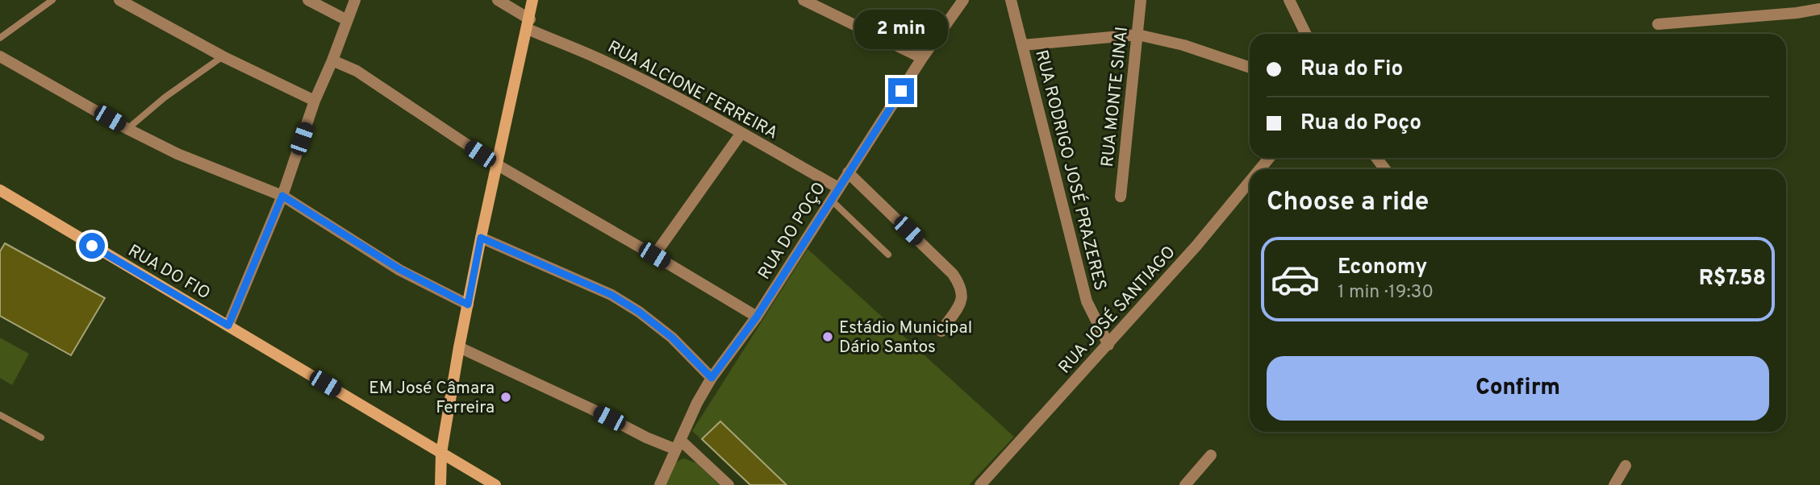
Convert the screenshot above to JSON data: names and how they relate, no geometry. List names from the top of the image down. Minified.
{"streets":{"street":["RUA ALCIONE FERREIRA","RUA MONTE SINAI","RUA RODRIGO JOSÉ PRAZERES","RUA DO POÇO","RUA DO FIO","RUA JOSÉ SANTIAGO"]},"crossings":[["RUA ALCIONE FERREIRA","RUA DO POÇO"],["RUA RODRIGO JOSÉ PRAZERES","RUA JOSÉ SANTIAGO"]],"places":["Estádio Municipal Dário Santos","EM José Câmara Ferreira"],"page":{"bubble":"2 min","banner":["Rua do Fio","Rua do Poço"],"heading":"Choose a ride","list":[{"name":"Economy","note":"1 min · 19:30","value":"R$7.58"}],"buttons":"Confirm"}}
